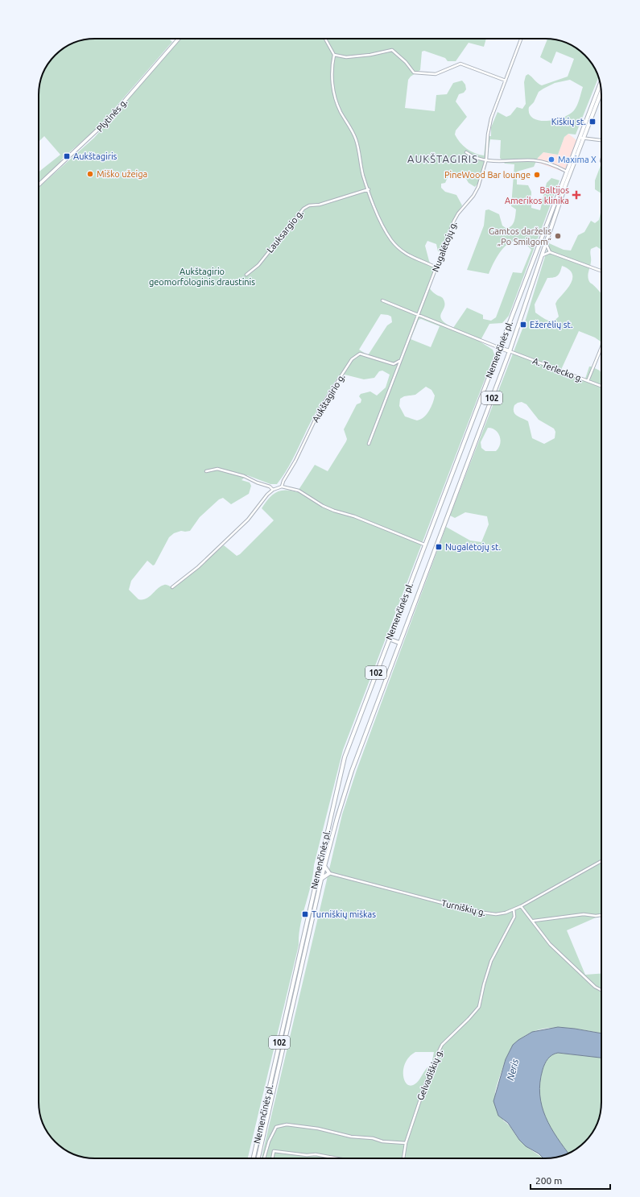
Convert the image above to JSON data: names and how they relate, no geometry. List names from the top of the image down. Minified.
{"streets":{"main road":["Plytinės g.","Nemenčinės pl.","102"],"street":["Lauksargio g.","Nugalėtojų g.","A. Terlecko g.","Aukštagirio g.","Turniškių g.","Gelvadiškių g."]},"crossings":[["Nugalėtojų g.","Aukštagirio g."],["Nemenčinės pl.","A. Terlecko g."],["Turniškių g.","Gelvadiškių g."]],"districts":["AUKŠTAGIRIS"],"water":["Neris"],"parks":["Aukštagirio geomorfologinis draustinis"],"places":{"transit":["Kiškių st.","Aukštagiris","Ežerėlių st.","Nugalėtojų st.","Turniškių miškas"],"other":["Maxima X","Miško užeiga","PineWood Bar lounge","Gamtos darželis „Po Smilgom“"],"health":["Baltijos Amerikos klinika"]},"scale_bar":"200 m"}
